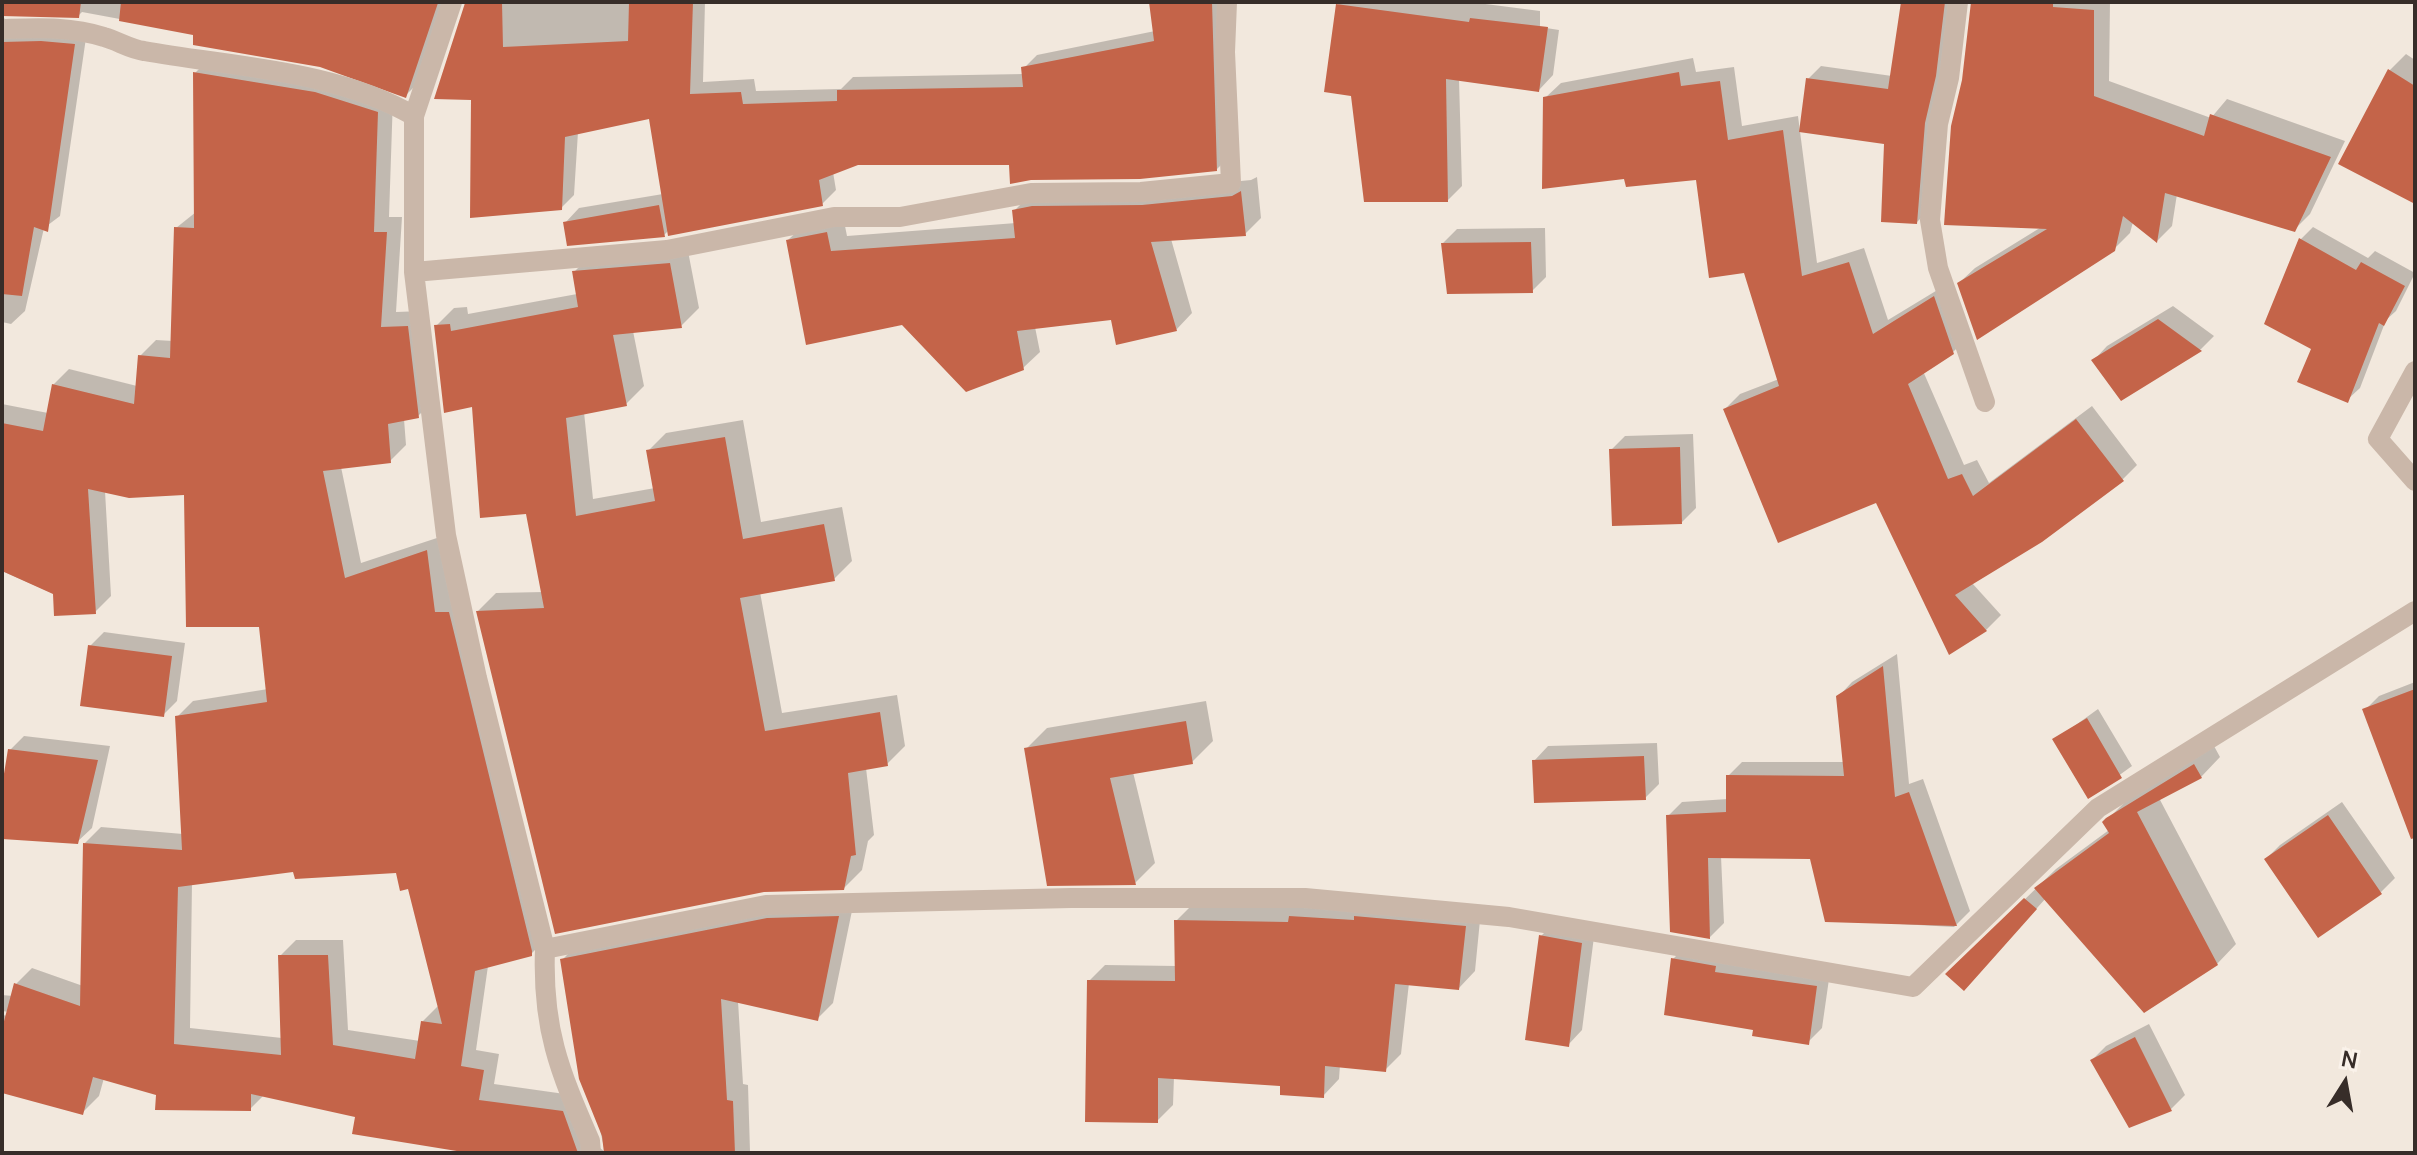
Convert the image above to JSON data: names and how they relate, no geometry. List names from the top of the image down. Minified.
{"north":"top"}
